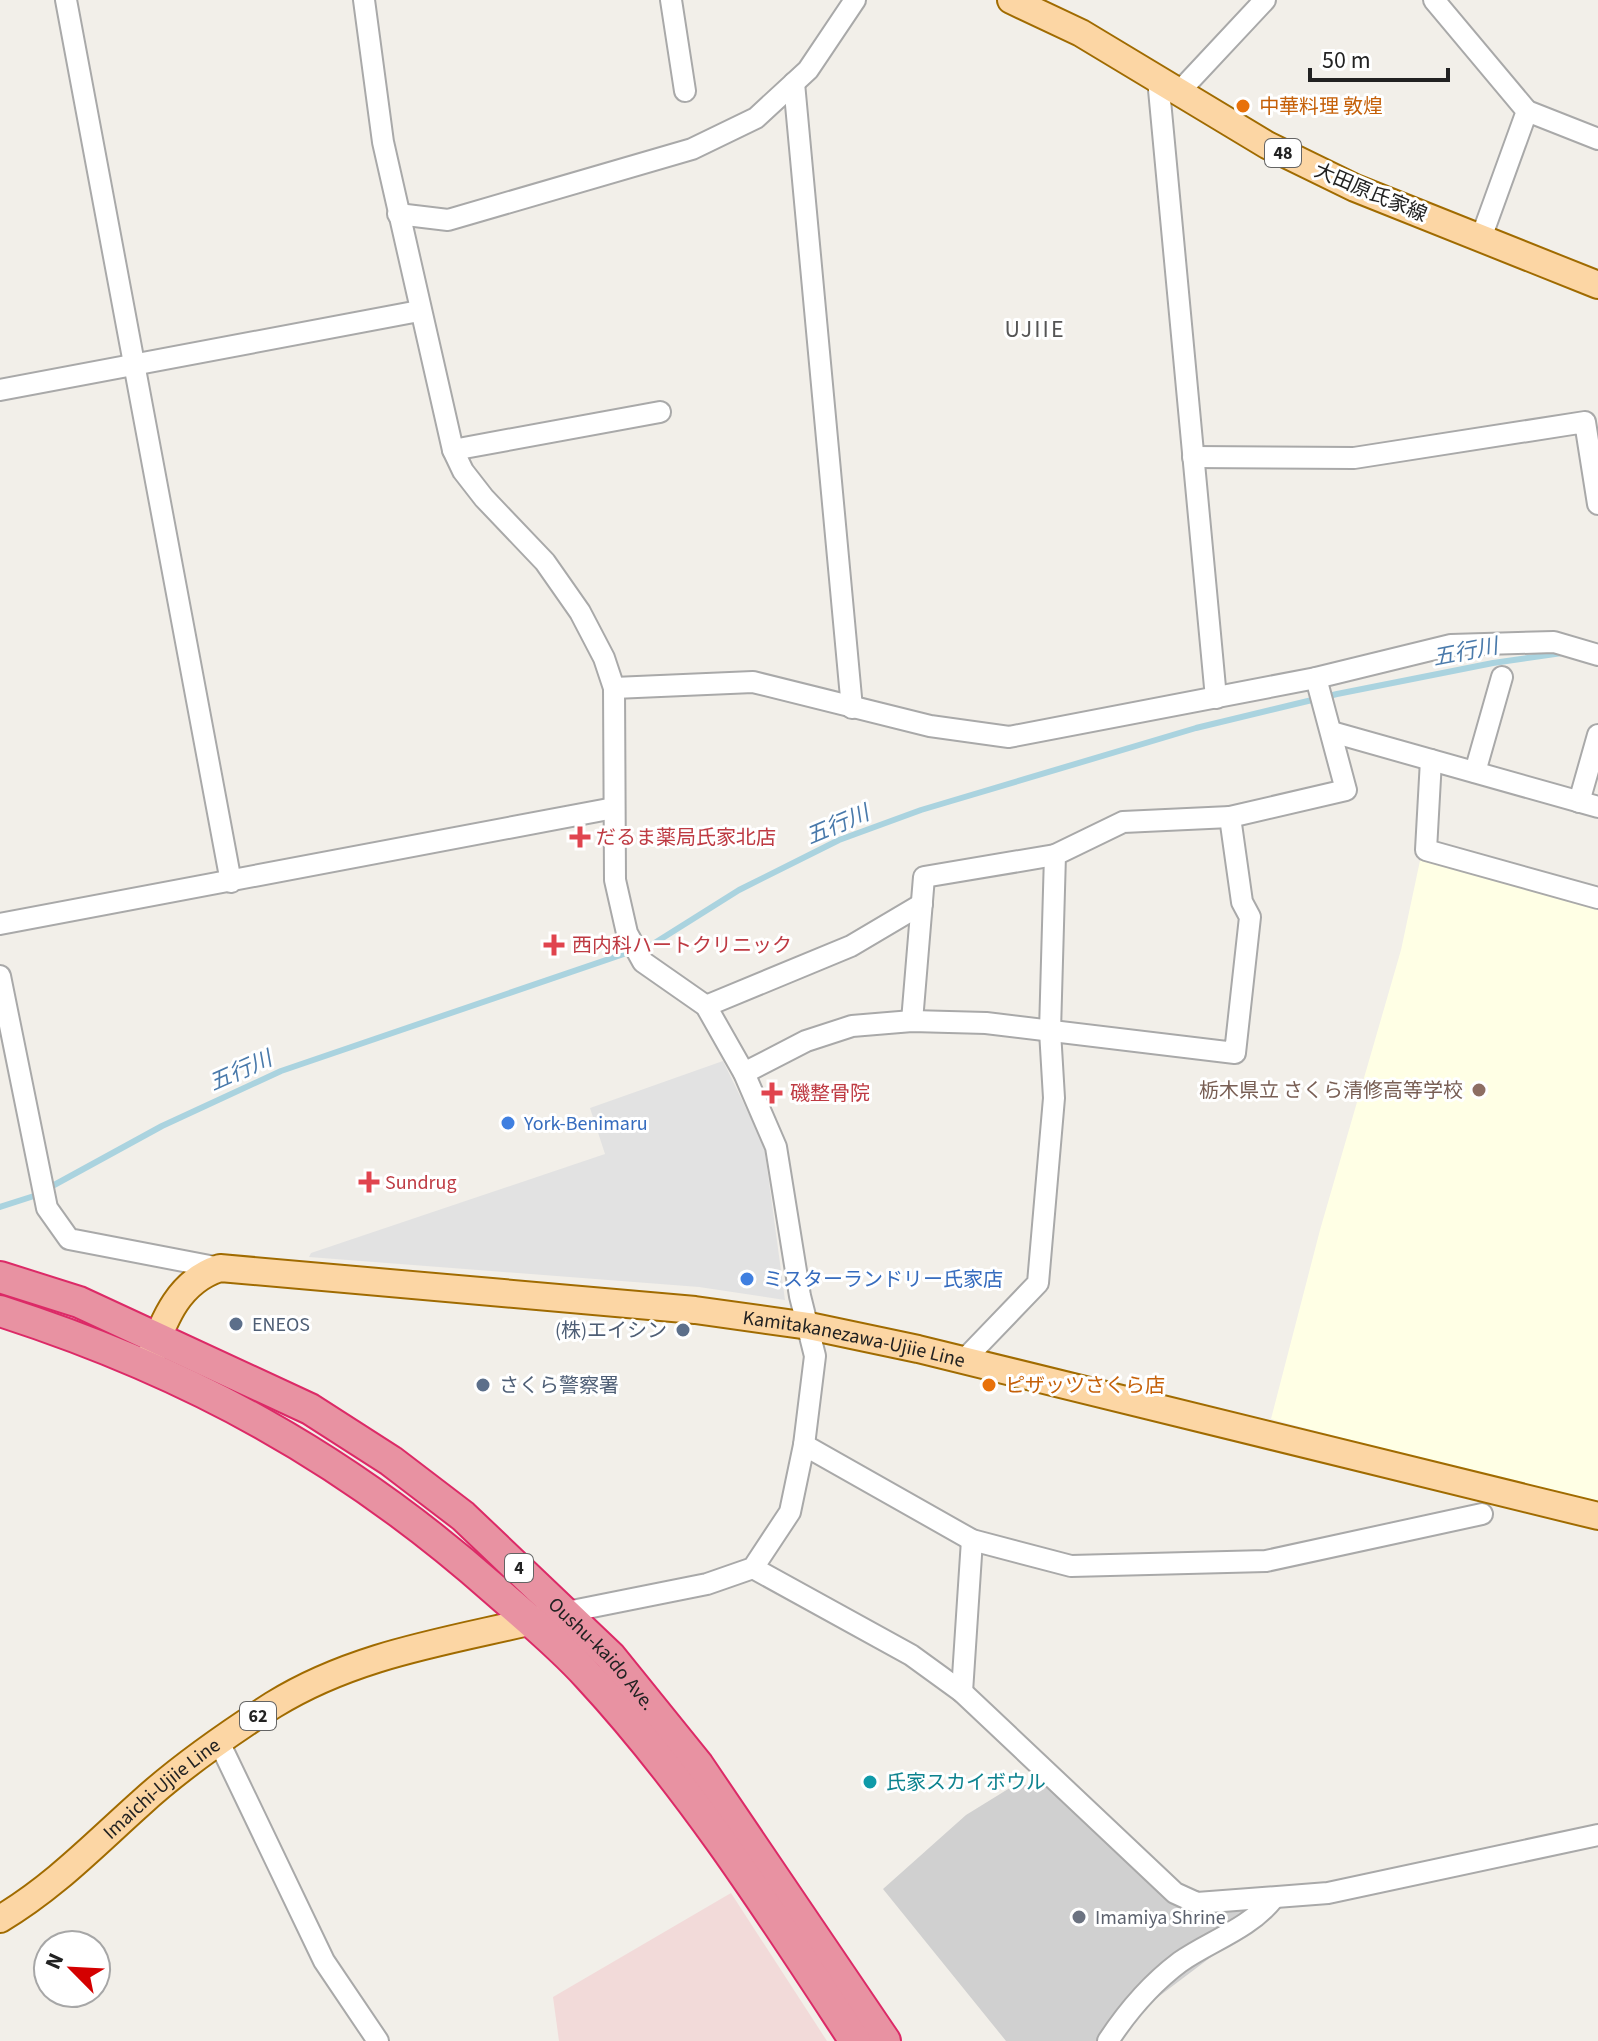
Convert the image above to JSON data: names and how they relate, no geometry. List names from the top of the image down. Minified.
{"streets":{"highway":["4","Oushu-kaido Ave."],"main road":["48","大田原氏家線","Kamitakanezawa-Ujiie Line","62","Imaichi-Ujiie Line"]},"crossings":[["Oushu-kaido Ave.","Imaichi-Ujiie Line"]],"districts":["UJIIE"],"water":["五行川"],"places":{"other":["中華料理 敦煌","栃木県立 さくら清修高等学校","York-Benimaru","ミスターランドリー氏家店","ENEOS","(株)エイシン","さくら警察署","ピザッツさくら店","氏家スカイボウル","Imamiya Shrine"],"health":["だるま薬局氏家北店","西内科ハートクリニック","磯整骨院","Sundrug"]},"scale_bar":"50 m","north":"top left"}
